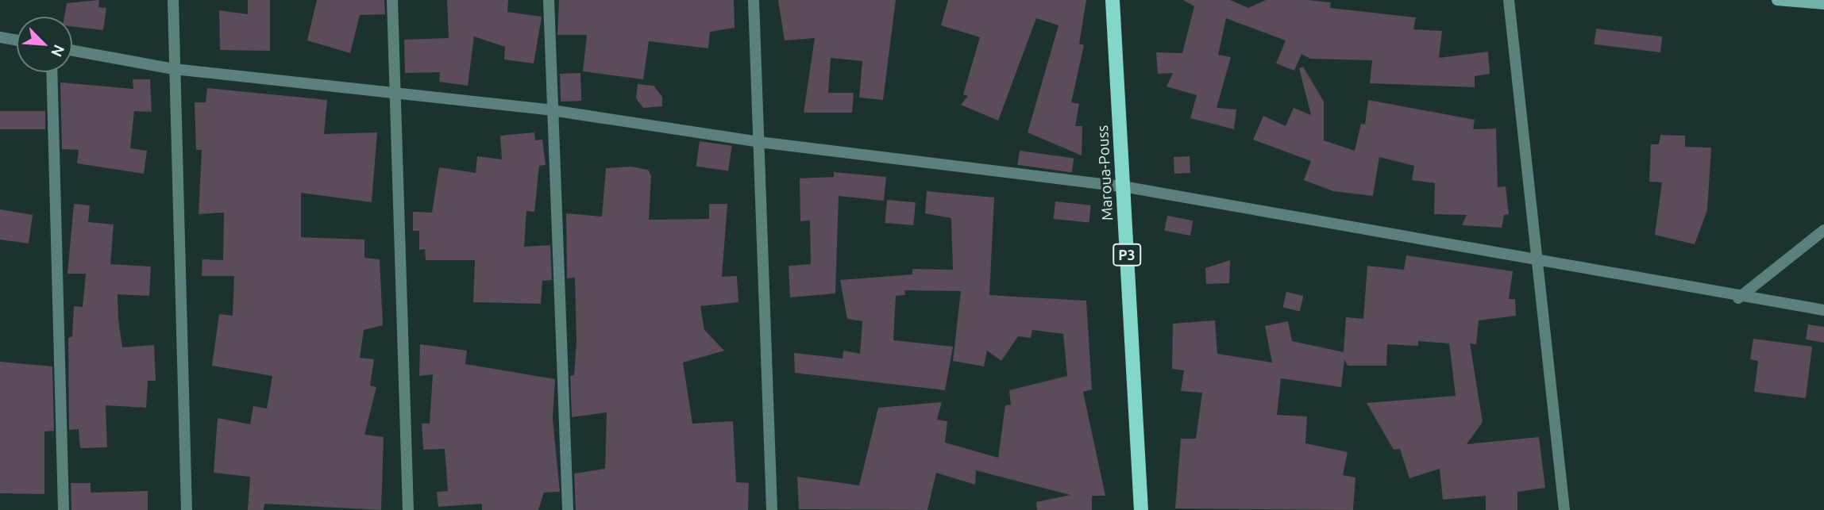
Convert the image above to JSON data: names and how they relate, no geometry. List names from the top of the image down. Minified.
{"streets":{"main road":["Maroua-Pouss","P3"]},"north":"bottom right"}
